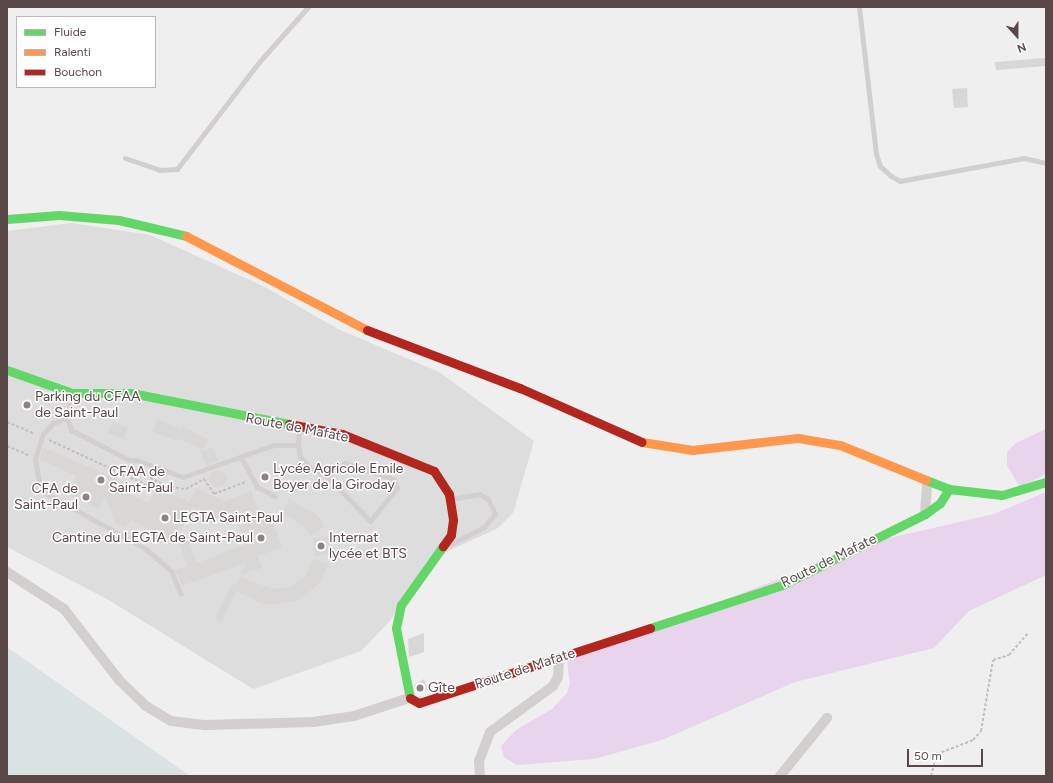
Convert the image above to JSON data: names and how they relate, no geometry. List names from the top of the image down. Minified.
{"streets":{"street":["Route de Mafate"]},"places":["Parking du CFAA de Saint-Paul","Lycée Agricole Emile Boyer de la Giroday","CFAA de Saint-Paul","CFA de Saint-Paul","LEGTA Saint-Paul","Cantine du LEGTA de Saint-Paul","Internat lycée et BTS","Gîte"],"legend":["Fluide","Ralenti","Bouchon"],"scale_bar":"50 m","north":"bottom"}
